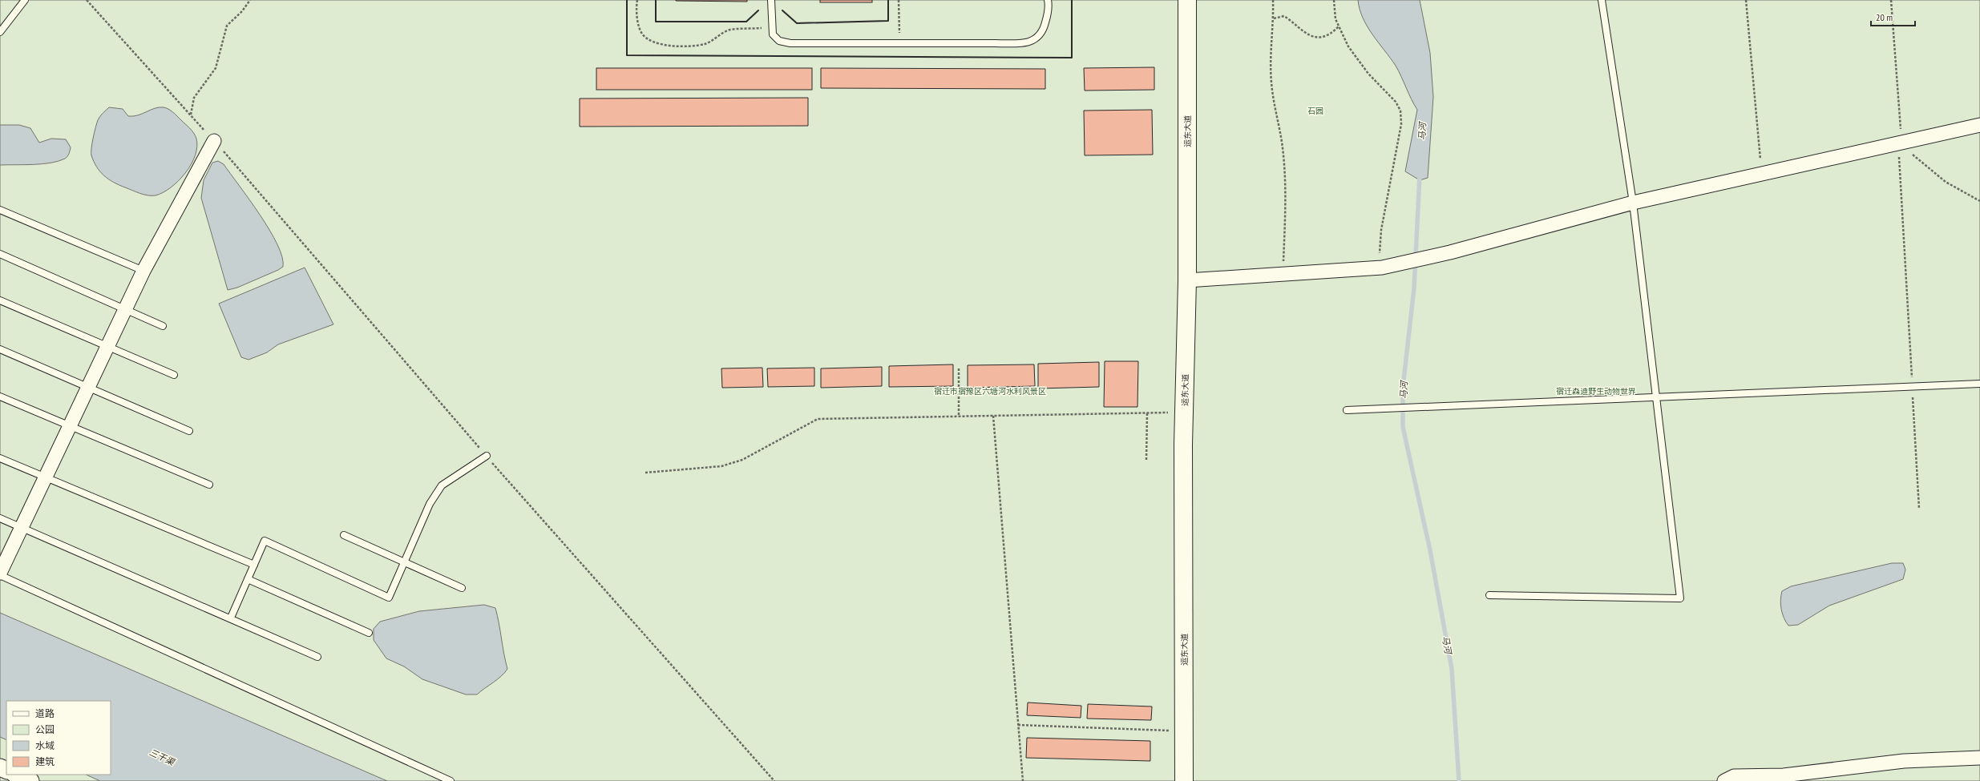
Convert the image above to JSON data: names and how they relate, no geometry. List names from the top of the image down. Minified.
{"streets":{"main road":["运东大道"]},"water":["马河","三干渠"],"parks":["石园","宿迁市宿豫区六塘河水利风景区","宿迁森迪野生动物世界"],"legend":["道路","公园","水域","建筑"],"scale_bar":"20 m"}
